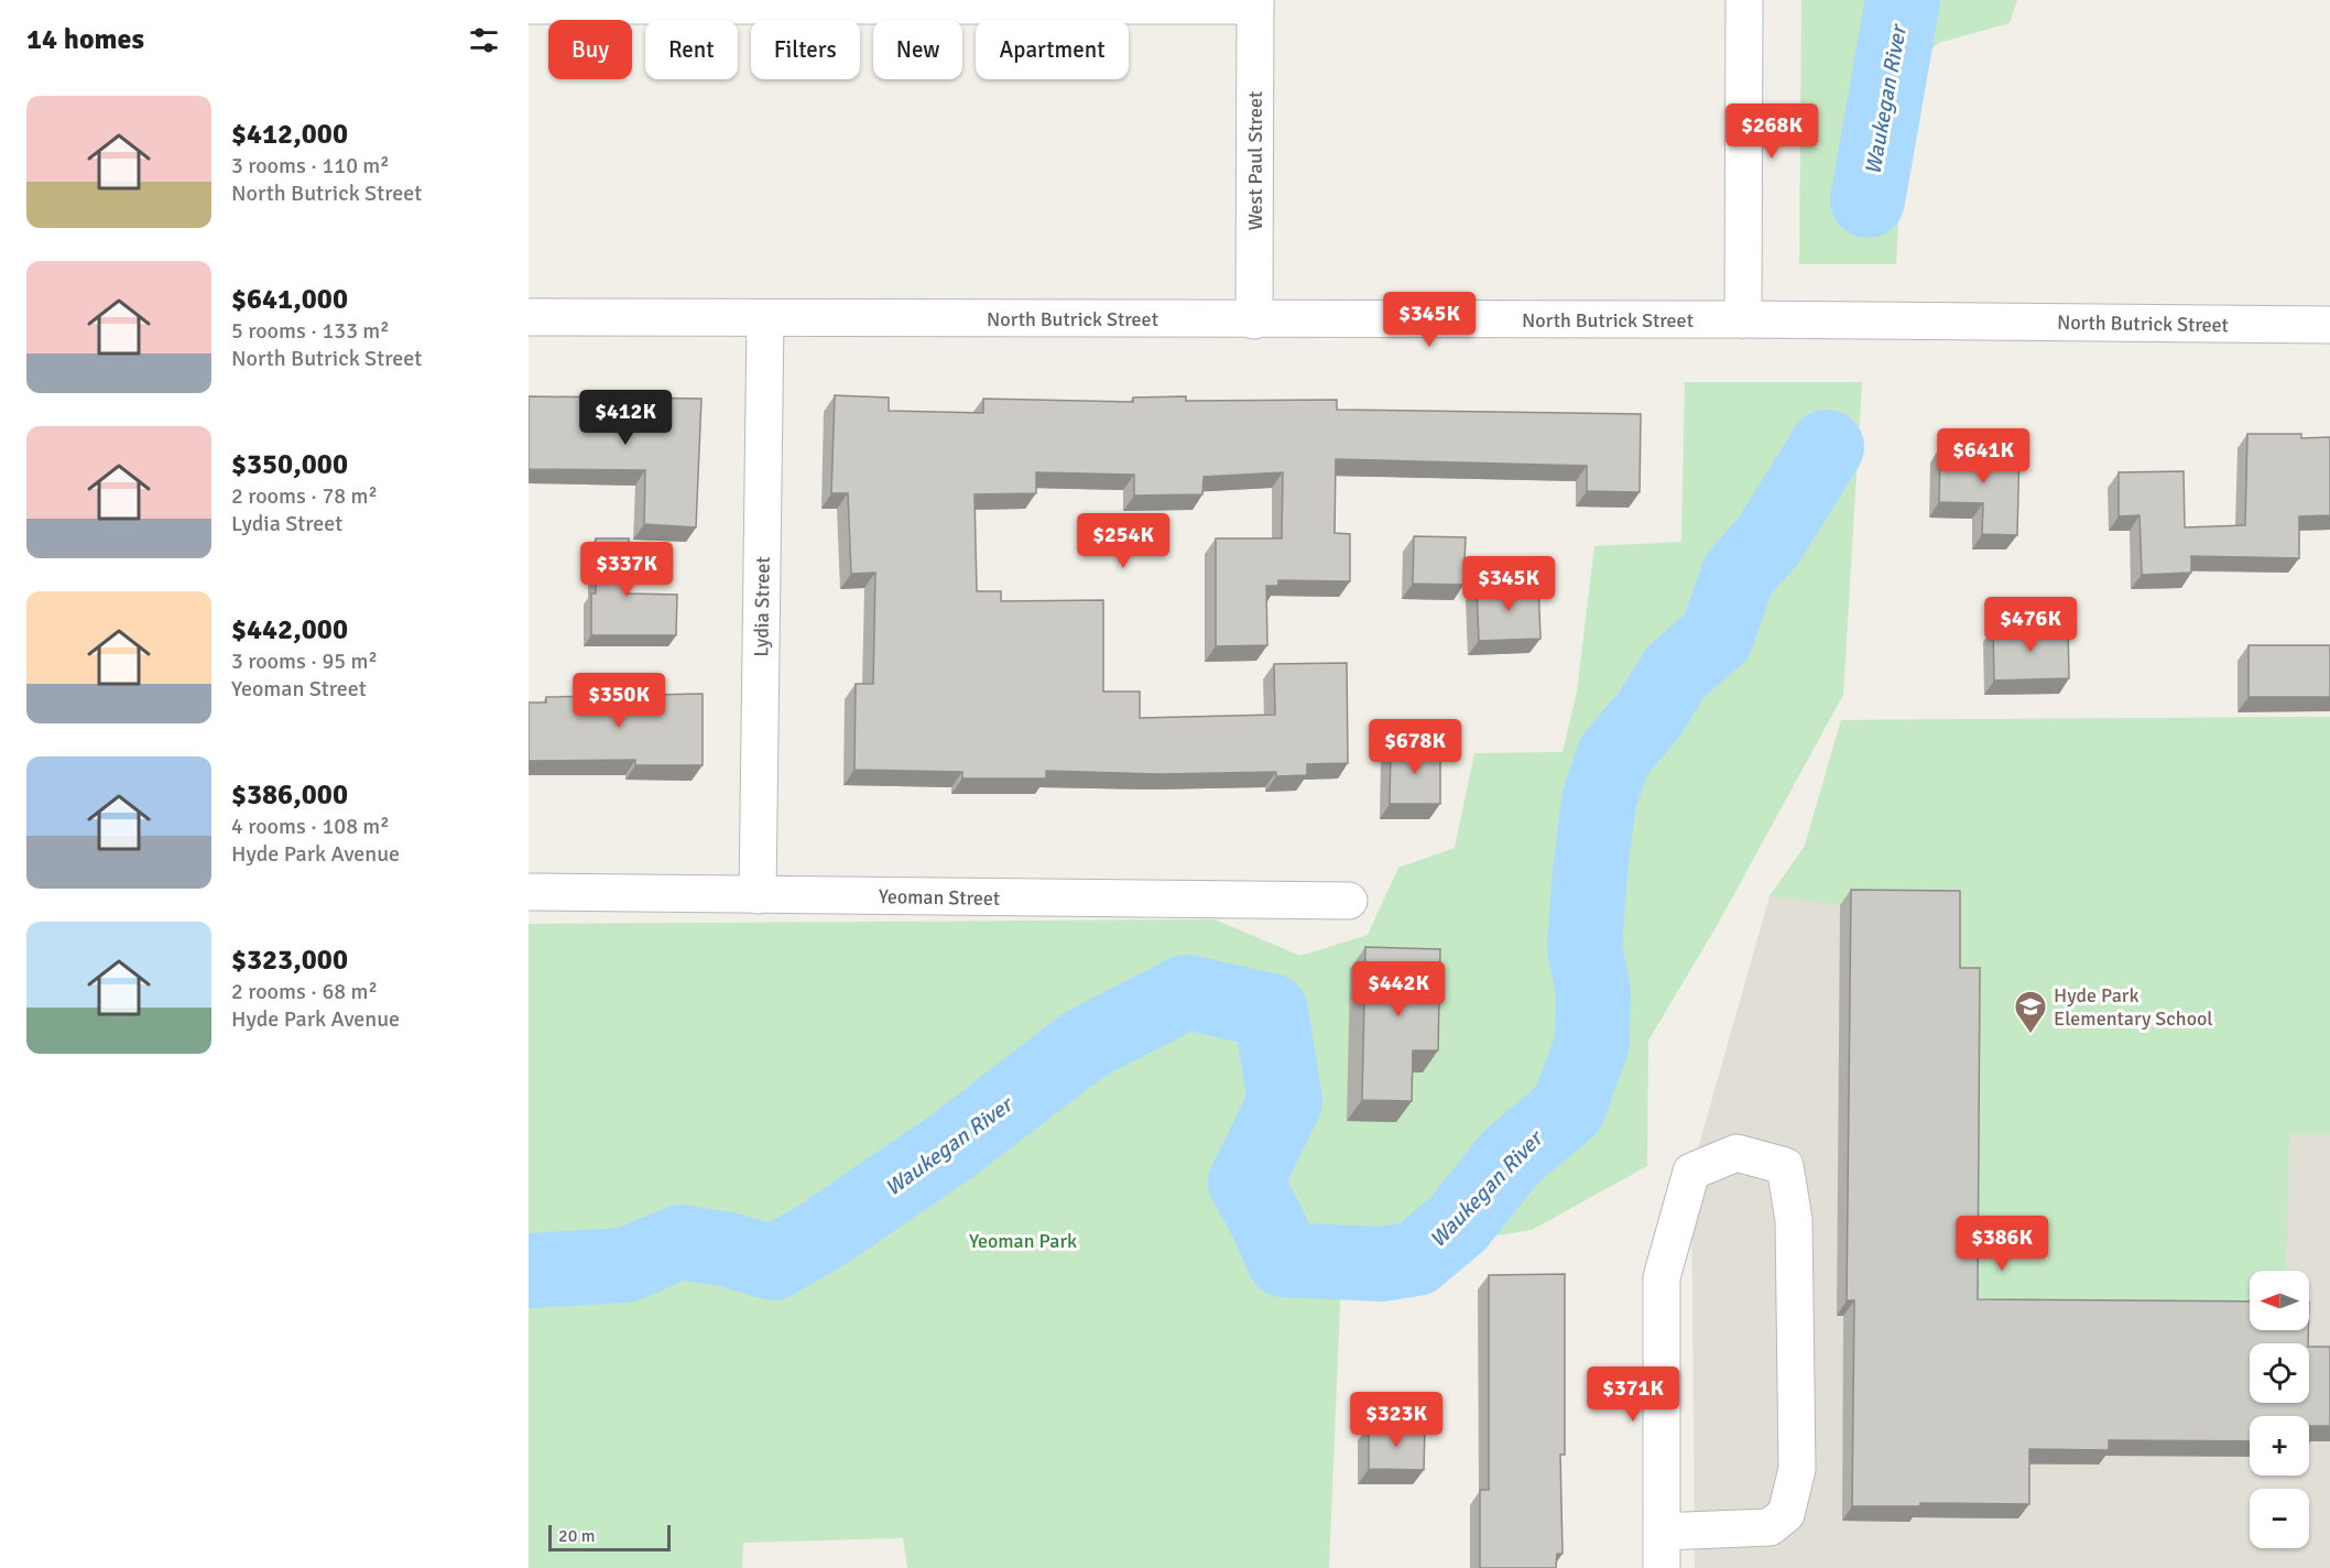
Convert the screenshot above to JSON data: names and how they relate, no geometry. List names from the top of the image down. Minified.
{"streets":{"street":["West Paul Street","North Butrick Street","Lydia Street","Yeoman Street"]},"crossings":[["West Paul Street","North Butrick Street"],["North Butrick Street","Lydia Street"],["Lydia Street","Yeoman Street"]],"water":["Waukegan River"],"parks":["Yeoman Park"],"places":{"school or university":["Hyde Park Elementary School"]},"scale_bar":"20 m","north":"left","page":{"heading":"14 homes","chip":["Buy","Rent","Filters","New","Apartment"],"list":[{"name":"$412,000","note":"3 rooms · 110 m² · North Butrick Street"},{"name":"$641,000","note":"5 rooms · 133 m² · North Butrick Street"},{"name":"$350,000","note":"2 rooms · 78 m² · Lydia Street"},{"name":"$442,000","note":"3 rooms · 95 m² · Yeoman Street"},{"name":"$386,000","note":"4 rooms · 108 m² · Hyde Park Avenue"},{"name":"$323,000","note":"2 rooms · 68 m² · Hyde Park Avenue"}],"price":["$268K","$345K","$412K","$641K","$254K","$337K","$345K","$476K","$350K","$678K","$442K","$386K","$371K","$323K"],"map_buttons":["+","−"],"scale":"20 m"}}
